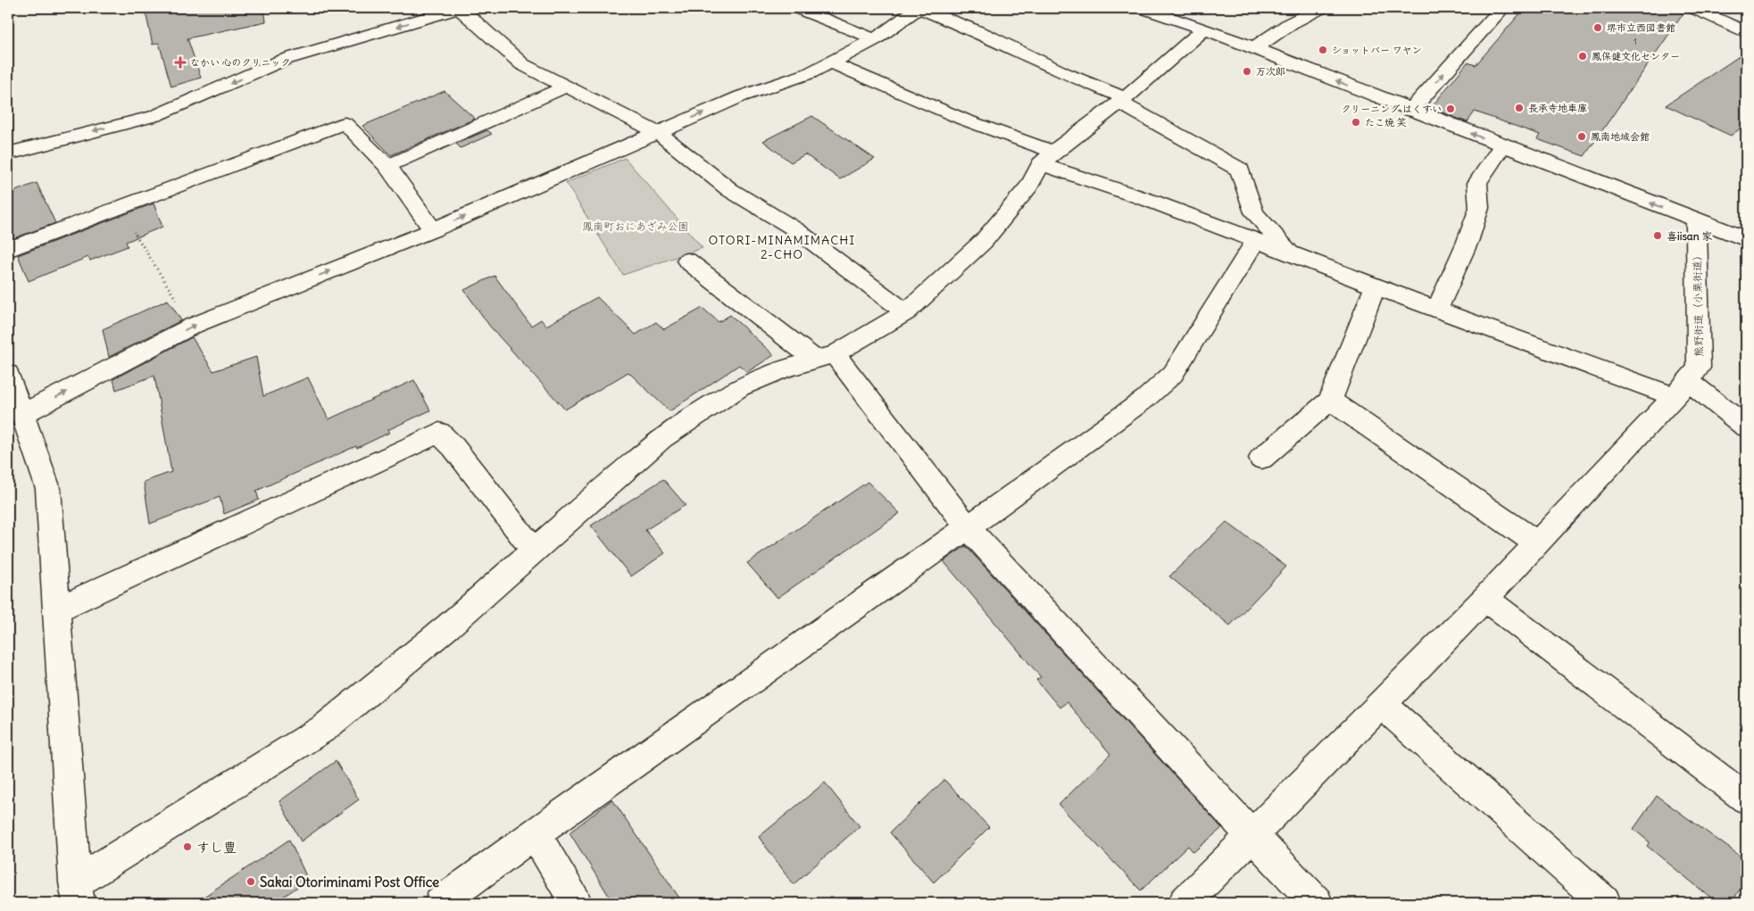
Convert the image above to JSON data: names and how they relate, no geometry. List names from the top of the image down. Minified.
{"streets":{"street":["熊野街道（小栗街道）"]},"districts":["OTORI-MINAMIMACHI 2-CHO"],"parks":["鳳南町おにあざみ公園"],"places":{"other":["堺市立西図書館","ショットバー ワヤン","鳳保健文化センター","万次郎","長承寺地車庫","クリーニング はくすい","たこ焼 笑","鳳南地域会館","喜iisan 家","すし豊","Sakai Otoriminami Post Office"],"health":["なかい 心のクリニック"]},"house_numbers":["1"]}
